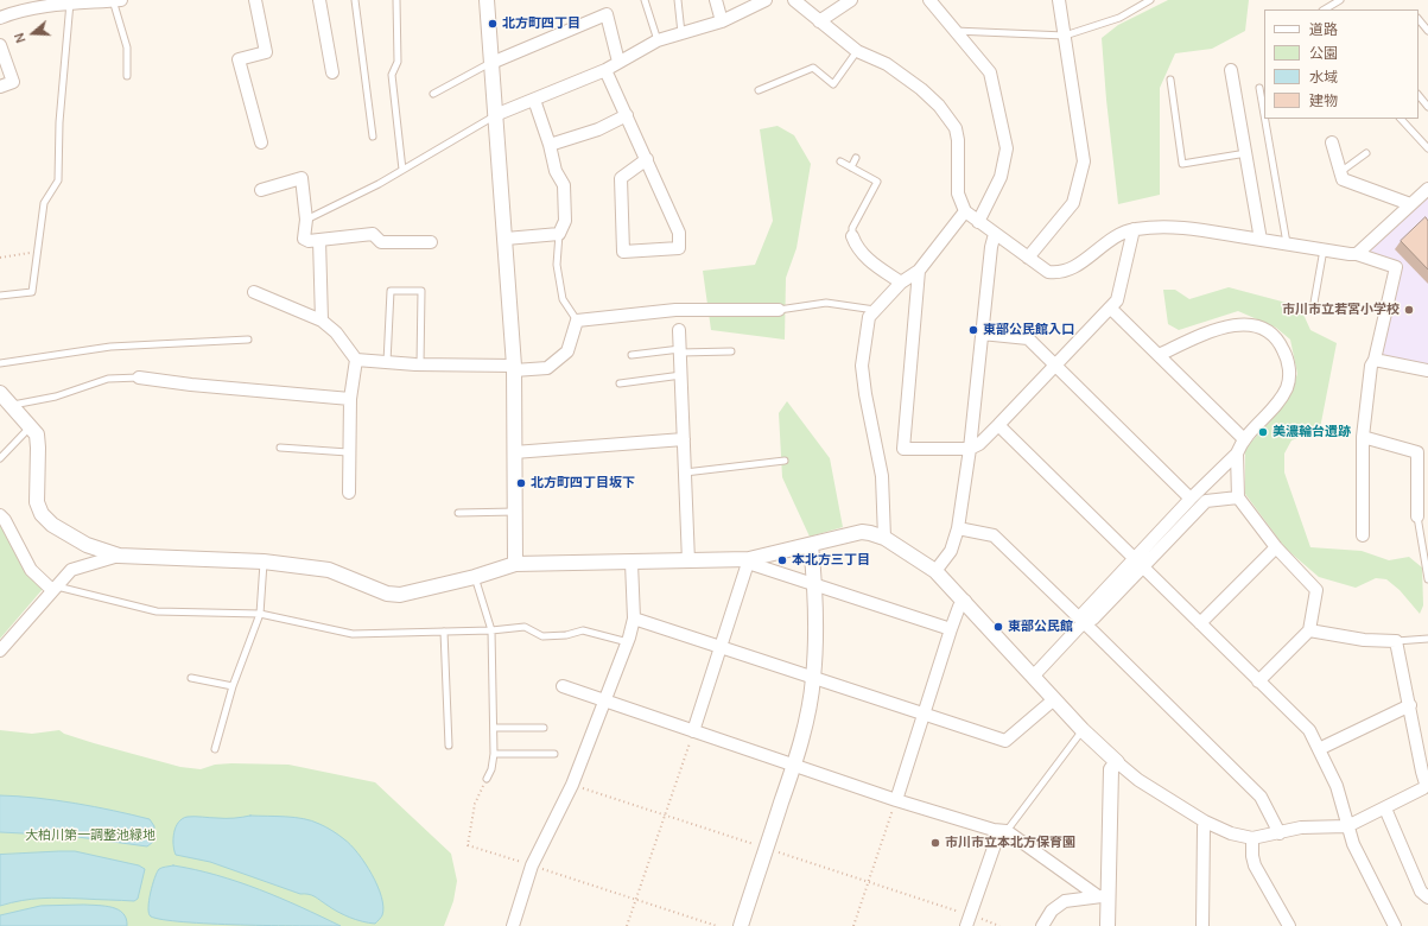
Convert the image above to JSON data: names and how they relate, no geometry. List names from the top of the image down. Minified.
{"parks":["大柏川第一調整池緑地"],"places":["北方町四丁目","市川市立若宮小学校","東部公民館入口","美濃輪台遺跡","北方町四丁目坂下","本北方三丁目","東部公民館","市川市立本北方保育園"],"legend":["道路","公園","水域","建物"],"north":"left"}
